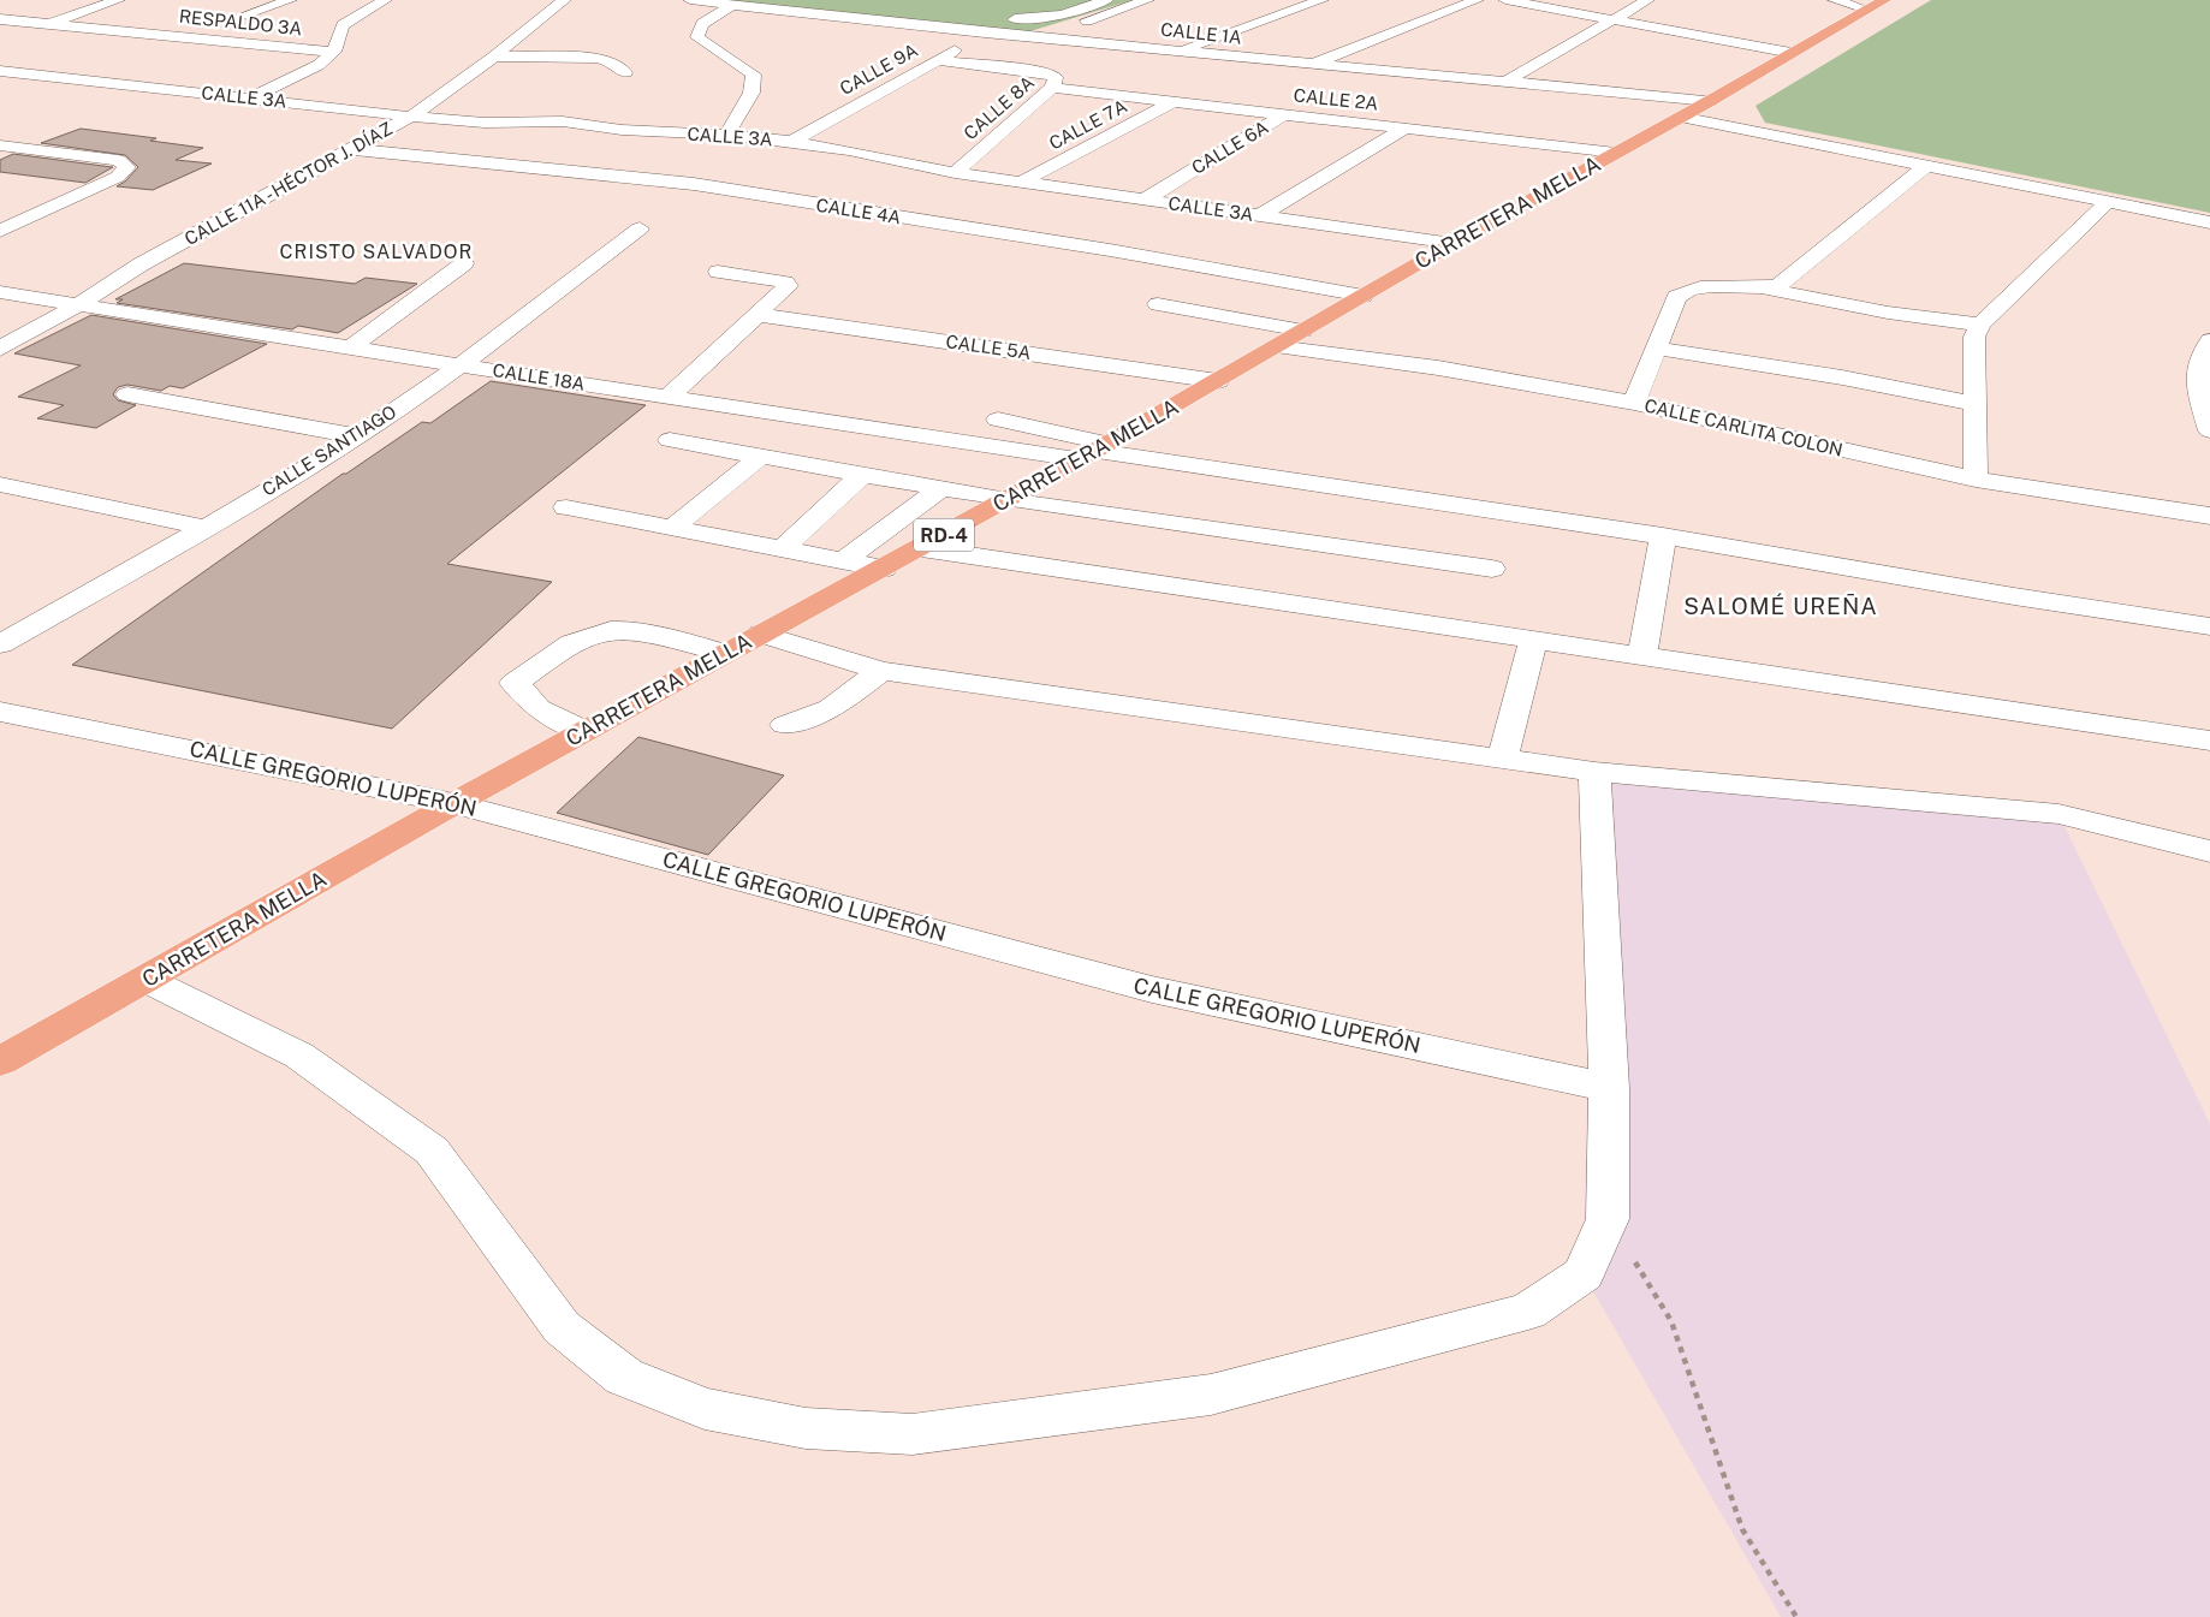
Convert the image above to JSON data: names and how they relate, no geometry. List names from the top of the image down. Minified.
{"streets":{"main road":["CARRETERA MELLA","RD-4"],"street":["RESPALDO 3A","CALLE 1A","CALLE 9A","CALLE 3A","CALLE 2A","CALLE 8A","CALLE 7A","CALLE 6A","CALLE 11A - HÉCTOR J. DÍAZ","CALLE 4A","CALLE 5A","CALLE 18A","CALLE CARLITA COLON","CALLE SANTIAGO","CALLE GREGORIO LUPERÓN"]},"crossings":[["CALLE 1A","CALLE 9A"],["CALLE 1A","CARRETERA MELLA"],["CALLE 9A","CALLE 3A"],["CALLE 9A","CALLE 8A"],["CALLE 3A","CALLE 8A"],["CALLE 3A","CALLE 7A"],["CALLE 3A","CALLE 6A"],["CALLE 3A","CALLE 11A - HÉCTOR J. DÍAZ"],["CALLE 3A","CARRETERA MELLA"],["CALLE 2A","CALLE 8A"],["CALLE 2A","CALLE 7A"],["CALLE 2A","CALLE 6A"],["CALLE 2A","CARRETERA MELLA"],["CALLE 11A - HÉCTOR J. DÍAZ","CALLE 4A"],["CALLE 11A - HÉCTOR J. DÍAZ","CALLE 18A"],["CALLE 4A","CARRETERA MELLA"],["CARRETERA MELLA","CALLE 5A"],["CARRETERA MELLA","CALLE 18A"],["CARRETERA MELLA","CALLE CARLITA COLON"],["CARRETERA MELLA","CALLE GREGORIO LUPERÓN"],["CALLE 18A","CALLE SANTIAGO"]],"districts":["CRISTO SALVADOR","SALOMÉ UREÑA"]}
